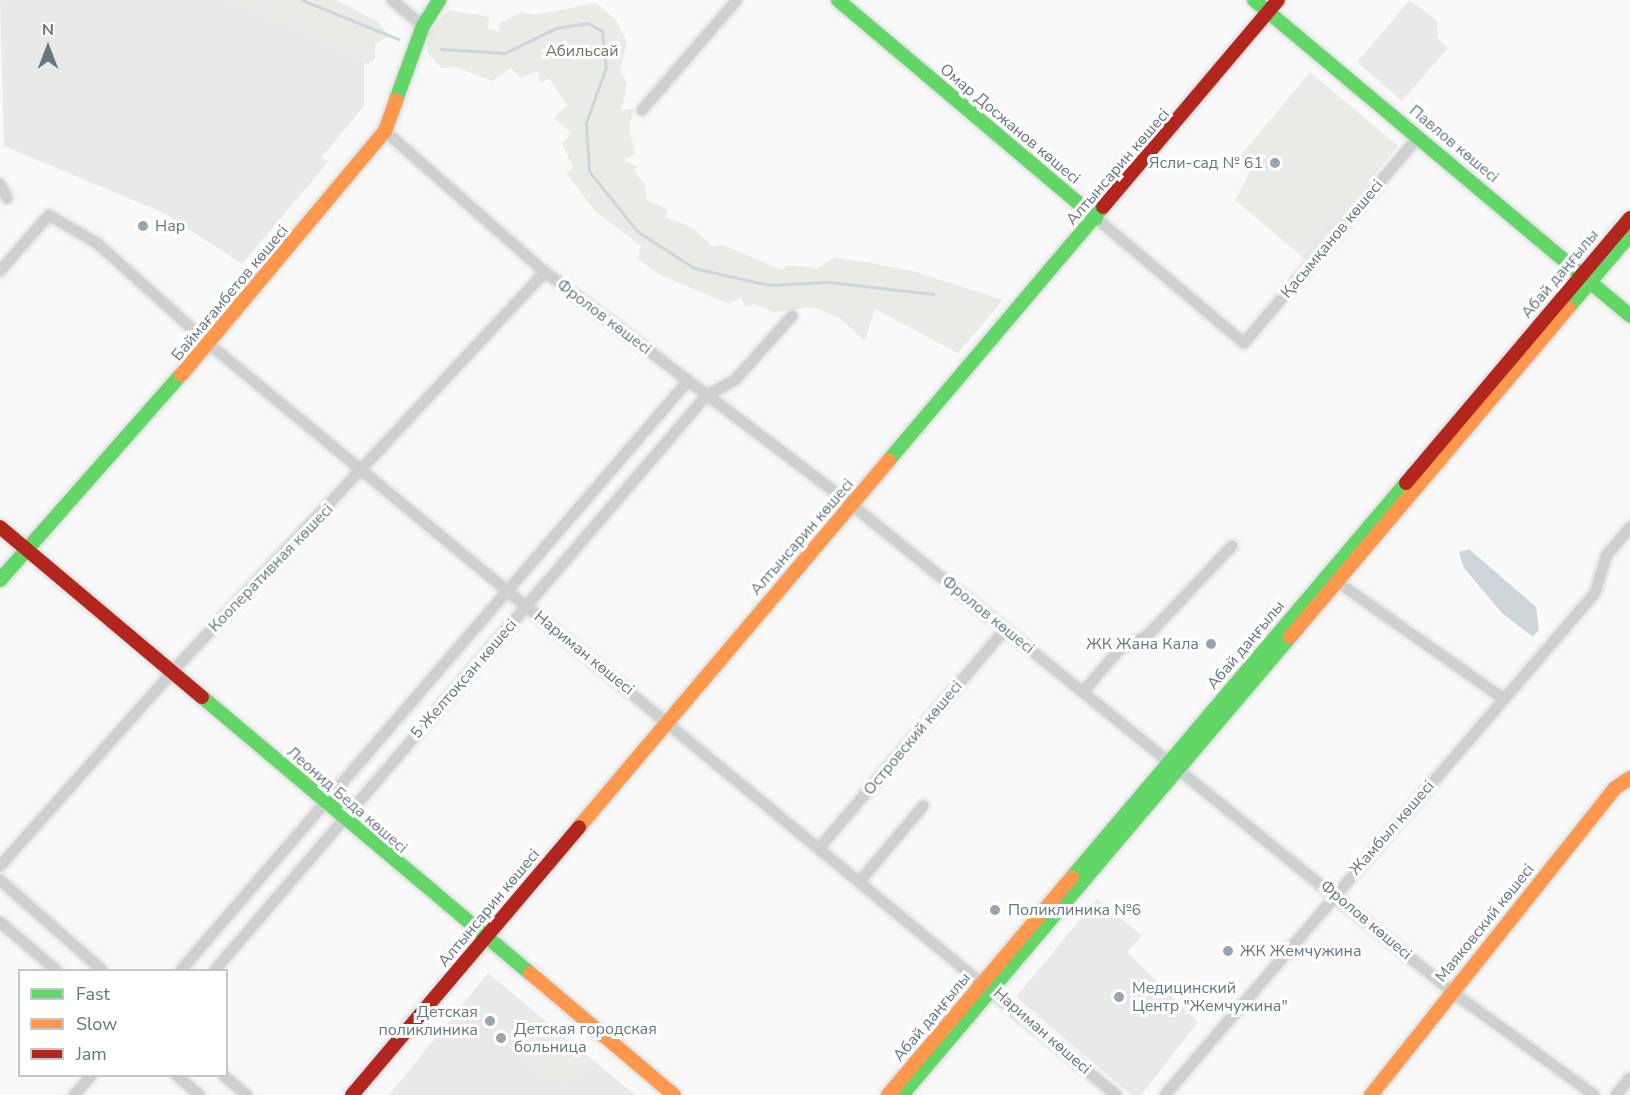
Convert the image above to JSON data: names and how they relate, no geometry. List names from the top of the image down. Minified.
{"streets":{"main road":["Омар Досжанов көшесі","Павлов көшесі","Алтынсарин көшесі","Абай даңғылы","Баймағамбетов көшесі","Леонид Беда көшесі","Маяковский көшесі"],"street":["Қасымқанов көшесі","Фролов көшесі","Кооперативная көшесі","Нариман көшесі","5 Желтоқсан көшесі","Островский көшесі","Жамбыл көшесі"]},"crossings":[["Омар Досжанов көшесі","Алтынсарин көшесі"],["Омар Досжанов көшесі","Қасымқанов көшесі"],["Павлов көшесі","Алтынсарин көшесі"],["Павлов көшесі","Қасымқанов көшесі"],["Павлов көшесі","Абай даңғылы"],["Алтынсарин көшесі","Фролов көшесі"],["Алтынсарин көшесі","Нариман көшесі"],["Алтынсарин көшесі","Леонид Беда көшесі"],["Абай даңғылы","Фролов көшесі"],["Абай даңғылы","Нариман көшесі"],["Баймағамбетов көшесі","Фролов көшесі"],["Баймағамбетов көшесі","Нариман көшесі"],["Баймағамбетов көшесі","Леонид Беда көшесі"],["Фролов көшесі","Кооперативная көшесі"],["Фролов көшесі","5 Желтоқсан көшесі"],["Фролов көшесі","Островский көшесі"],["Фролов көшесі","Жамбыл көшесі"],["Фролов көшесі","Маяковский көшесі"],["Кооперативная көшесі","Нариман көшесі"],["Кооперативная көшесі","Леонид Беда көшесі"],["Нариман көшесі","5 Желтоқсан көшесі"],["Нариман көшесі","Островский көшесі"],["5 Желтоқсан көшесі","Леонид Беда көшесі"]],"parks":["Абильсай"],"places":["Ясли-сад № 61","Нар","ЖК Жана Кала","Поликлиника №6","ЖК Жемчужина","Медицинский Центр \"Жемчужина\"","Детская поликлиника","Детская городская больница"],"legend":["Fast","Slow","Jam"],"north":"top"}
